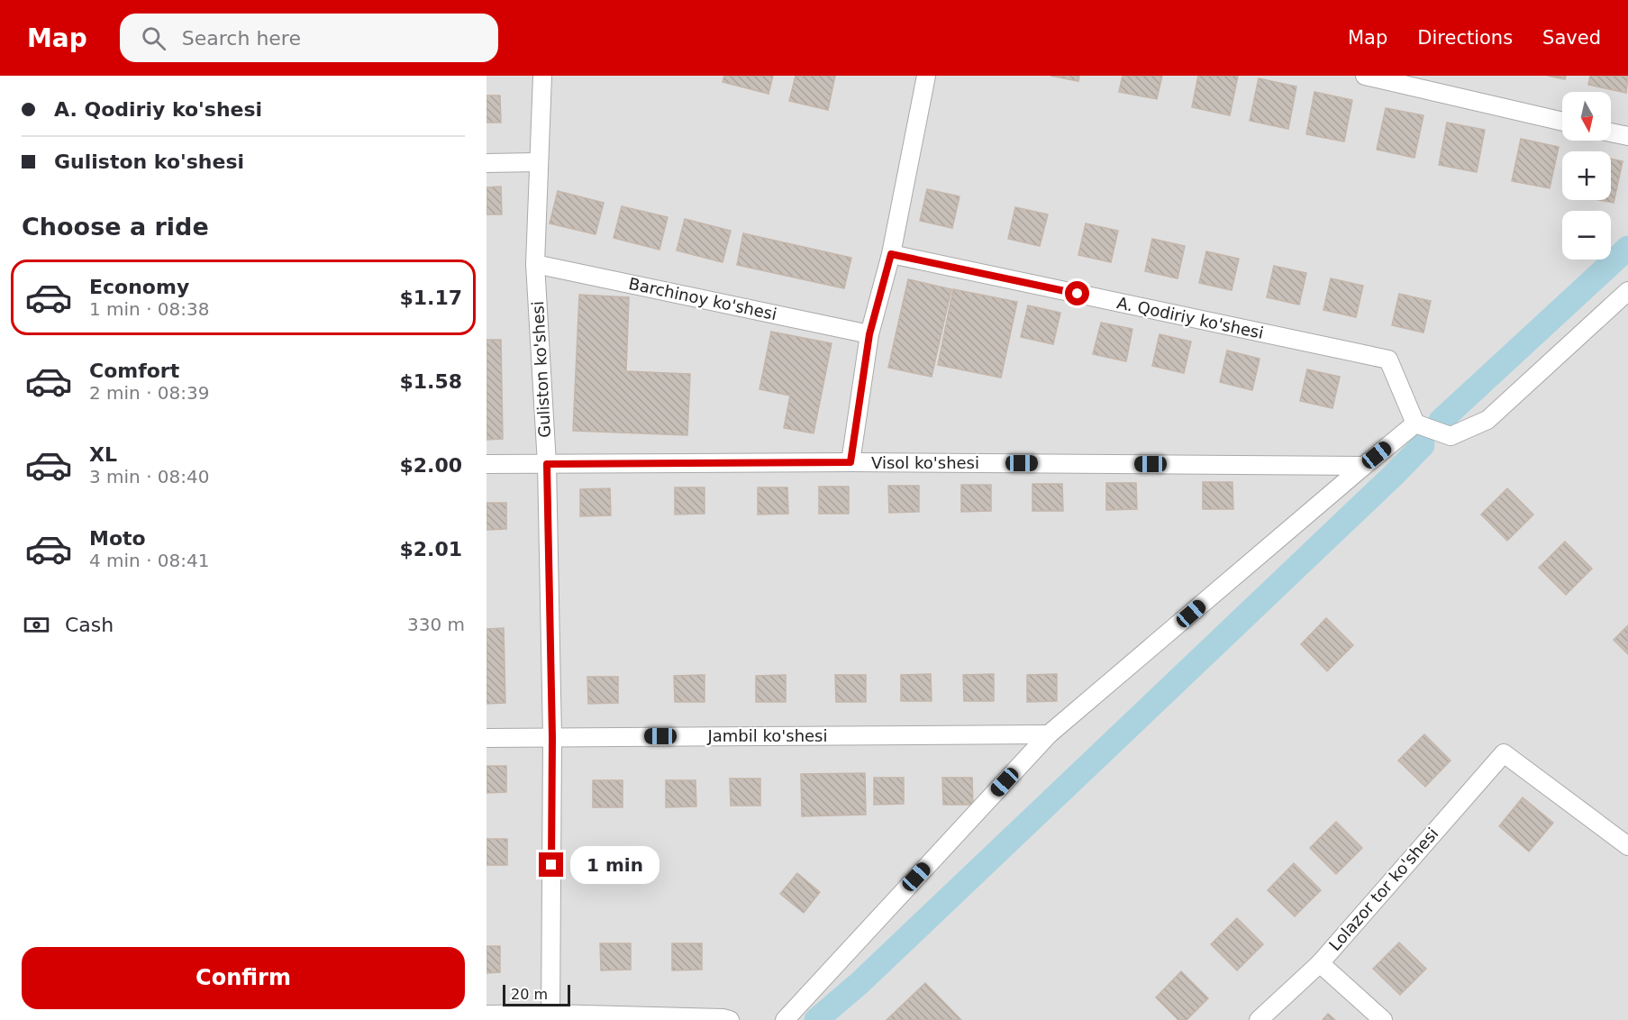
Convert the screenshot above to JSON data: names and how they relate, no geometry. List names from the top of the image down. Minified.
{"streets":{"street":["Barchinoy ko'shesi","A. Qodiriy ko'shesi","Guliston ko'shesi","Visol ko'shesi","Jambil ko'shesi","Lolazor tor ko'shesi"]},"crossings":[["Barchinoy ko'shesi","Guliston ko'shesi"],["Guliston ko'shesi","Visol ko'shesi"],["Guliston ko'shesi","Jambil ko'shesi"]],"scale_bar":"20 m","north":"bottom","page":{"header":"Map","search":"Search here","nav":["Map","Directions","Saved"],"banner":["A. Qodiriy ko'shesi","Guliston ko'shesi"],"map_buttons":["+","−"],"heading":"Choose a ride","list":[{"name":"Economy","note":"1 min · 08:38","value":"$1.17"},{"name":"Comfort","note":"2 min · 08:39","value":"$1.58"},{"name":"XL","note":"3 min · 08:40","value":"$2.00"},{"name":"Moto","note":"4 min · 08:41","value":"$2.01"}],"pay":["Cash","330 m"],"bubble":"1 min","buttons":"Confirm","scale":"20 m"}}
